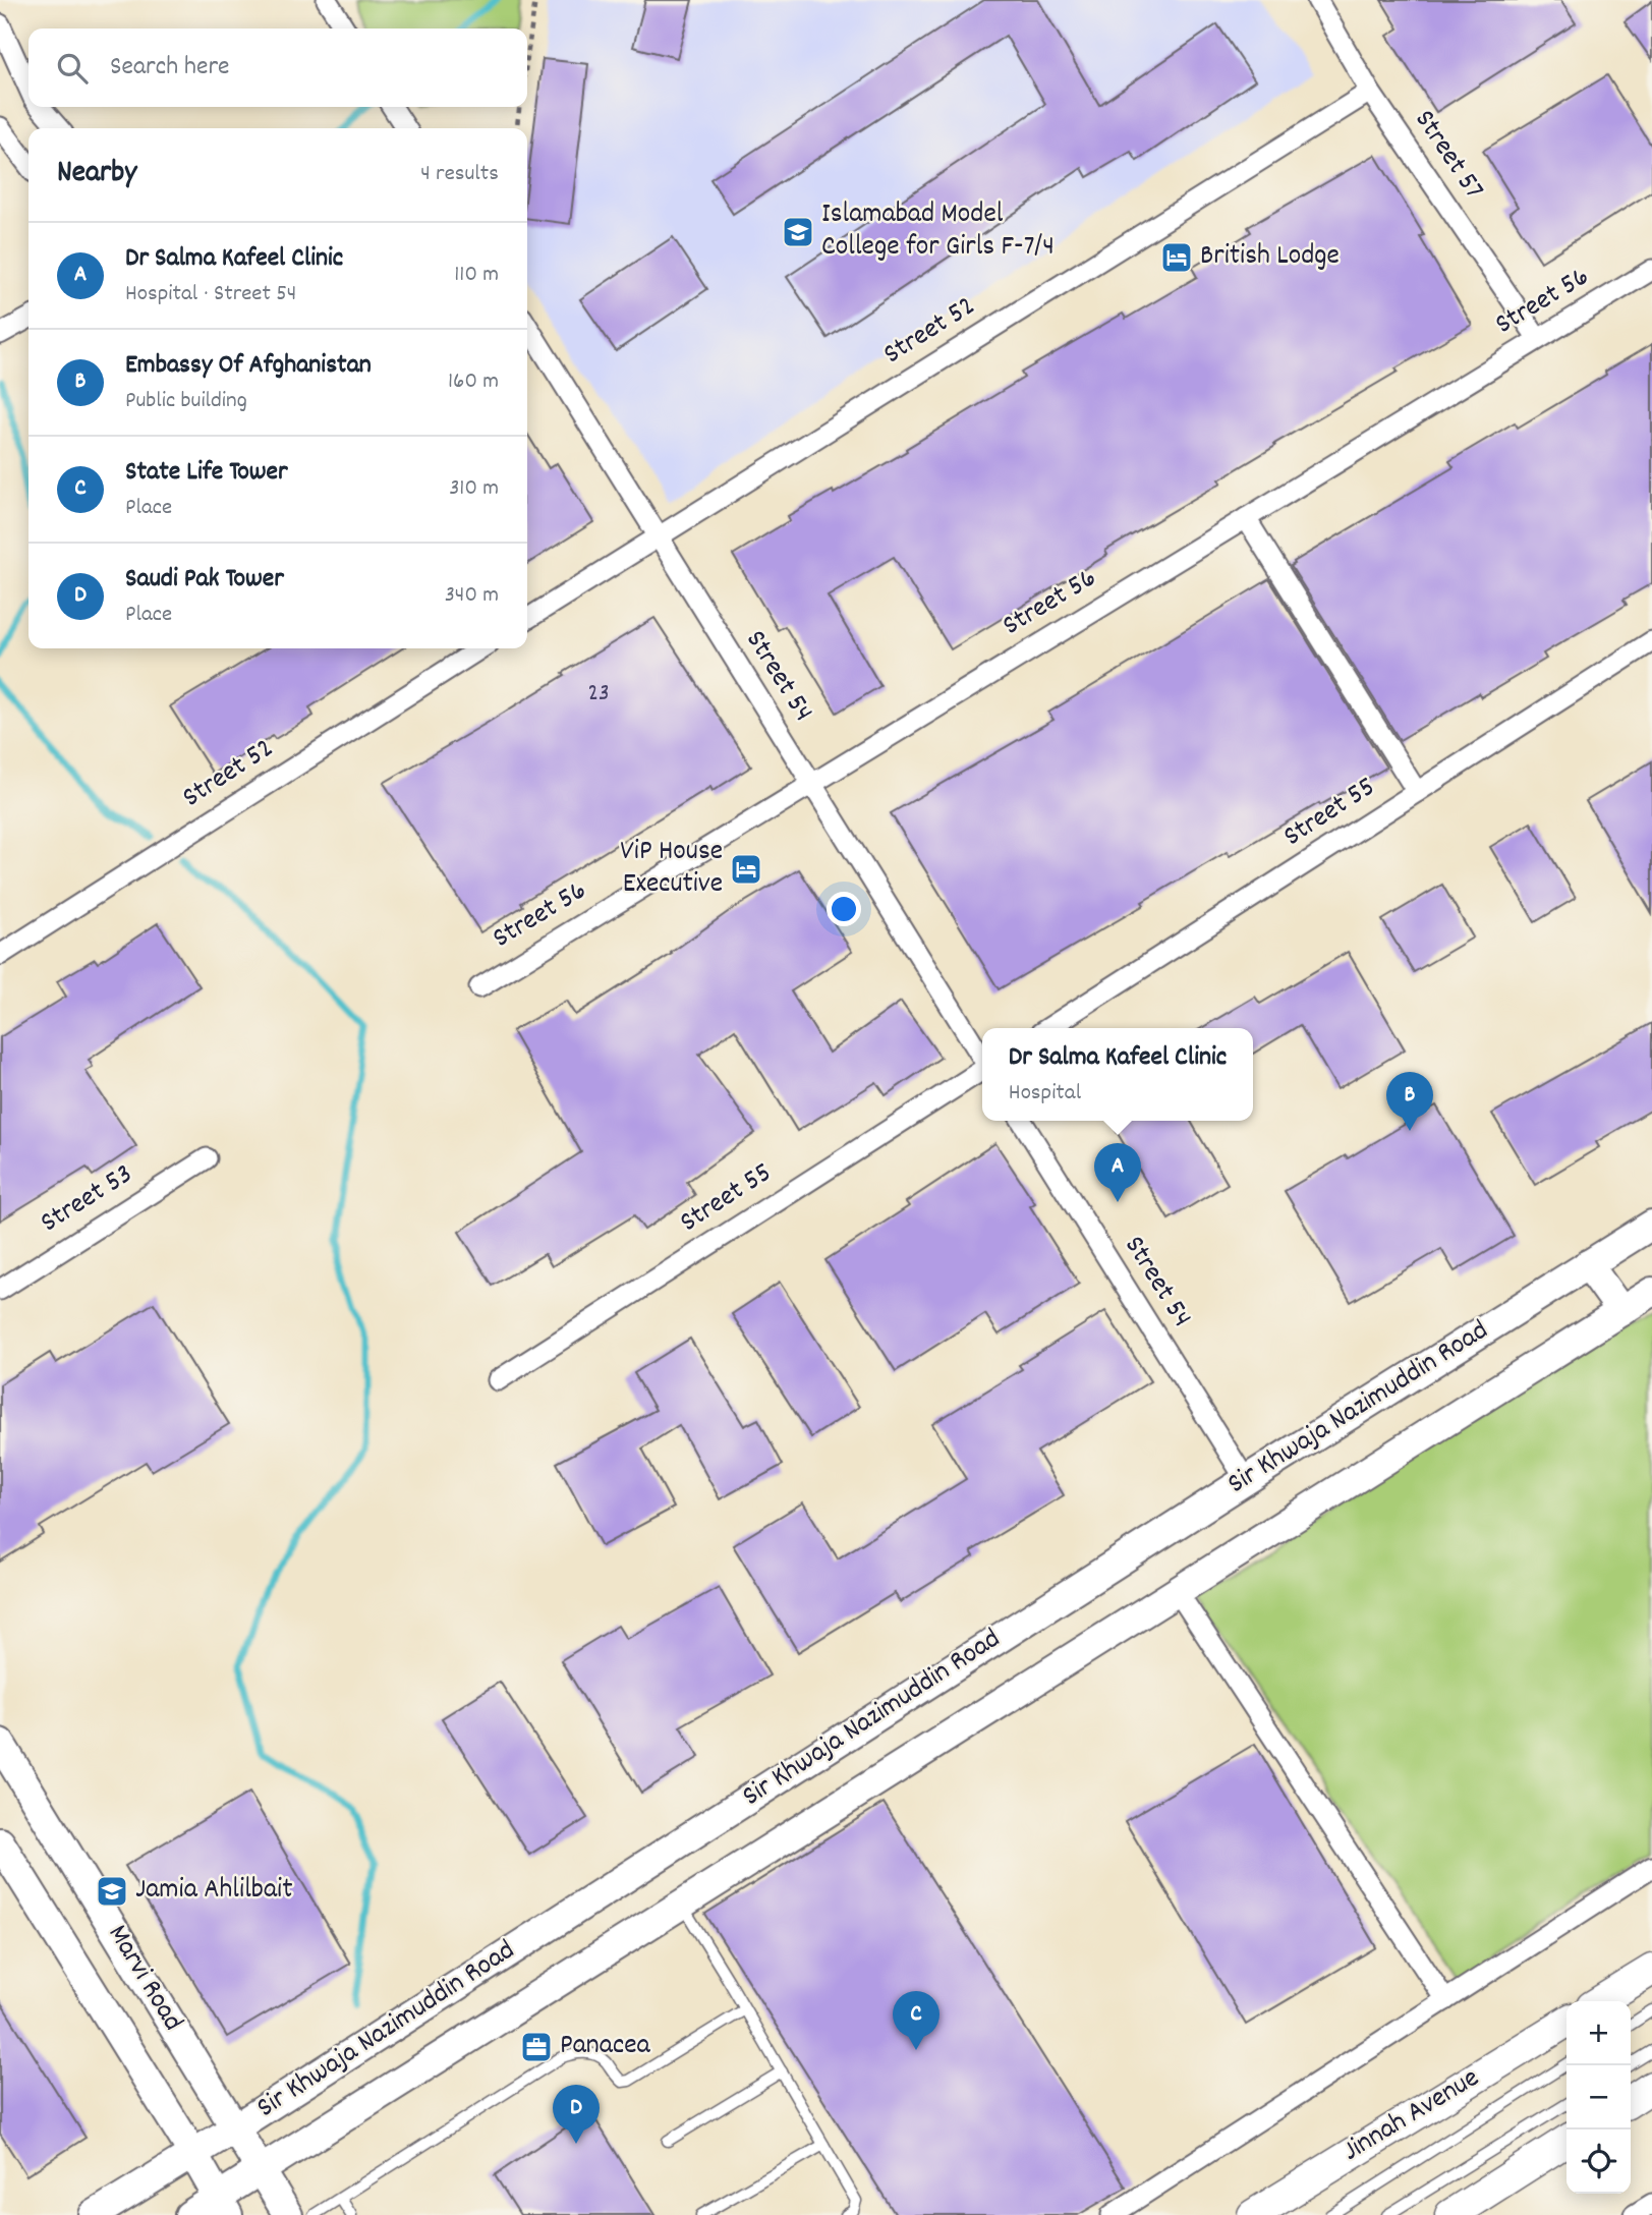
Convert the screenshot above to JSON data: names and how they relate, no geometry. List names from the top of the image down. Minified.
{"streets":{"main road":["Sir Khwaja Nazimuddin Road","Marvi Road","Jinnah Avenue"],"street":["Street 57","Street 56","Street 52","Street 54","Street 55","Street 53"]},"crossings":[["Street 57","Street 56"],["Street 57","Street 52"],["Street 56","Street 54"],["Street 52","Street 54"],["Street 54","Sir Khwaja Nazimuddin Road"],["Sir Khwaja Nazimuddin Road","Marvi Road"]],"places":{"school or university":["Islamabad Model College for Girls F-7/4","Jamia Ahlilbait"],"hotel":["British Lodge","ViP House Executive"],"office":["Panacea"]},"house_numbers":["23"],"page":{"search":"Search here","heading":["Nearby","4 results"],"list":[{"mark":"A","name":"Dr Salma Kafeel Clinic","note":"Hospital · Street 54","value":"110 m"},{"mark":"B","name":"Embassy Of Afghanistan","note":"Public building","value":"160 m"},{"mark":"C","name":"State Life Tower","note":"Place","value":"310 m"},{"mark":"D","name":"Saudi Pak Tower","note":"Place","value":"340 m"}],"popup":["Dr Salma Kafeel Clinic","Hospital"],"pins":["B","A","C","D"],"map_buttons":["+","−"]}}
